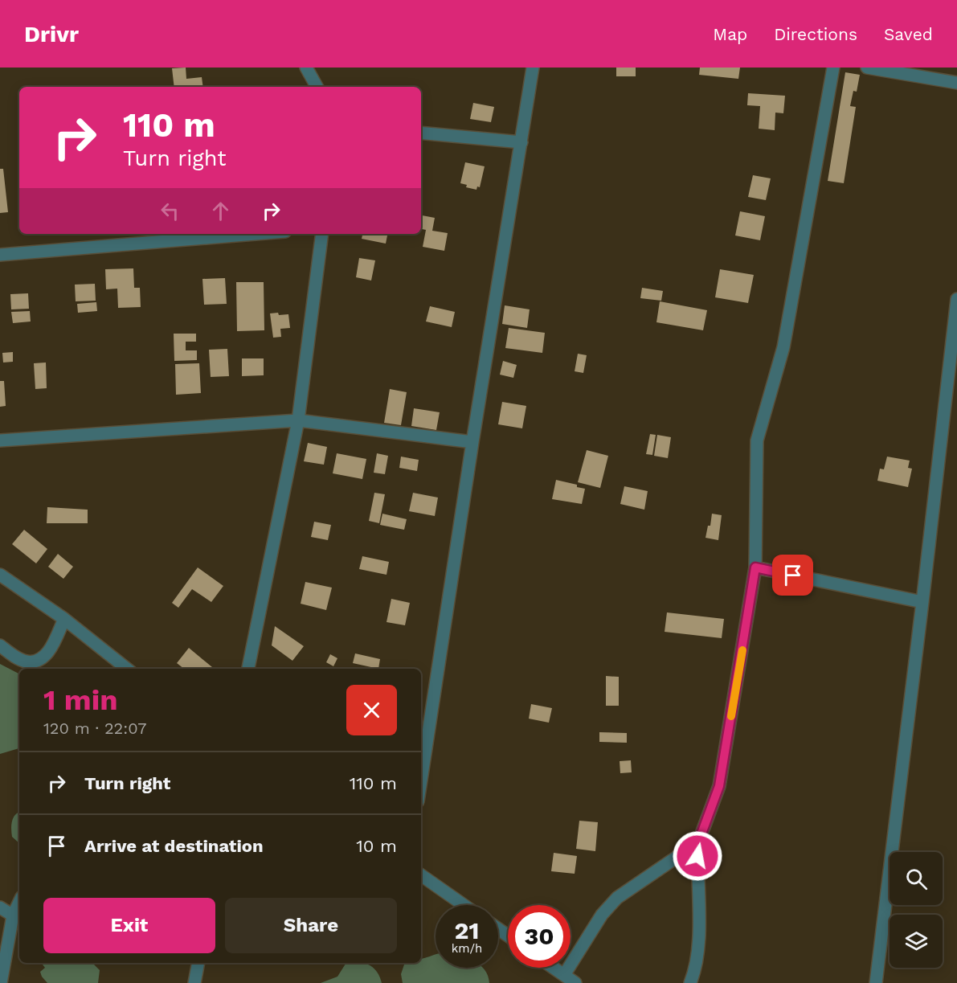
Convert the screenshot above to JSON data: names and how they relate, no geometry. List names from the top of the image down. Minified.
{"page":{"header":"Drivr","nav":["Map","Directions","Saved"],"turn":["110 m","Turn right"],"heading":["1 min","120 m · 22:07"],"list":[{"name":"Turn right","value":"110 m"},{"name":"Arrive at destination","value":"10 m"}],"buttons":["Exit","Share"],"speed":"21 km/h","limit":"30"}}
